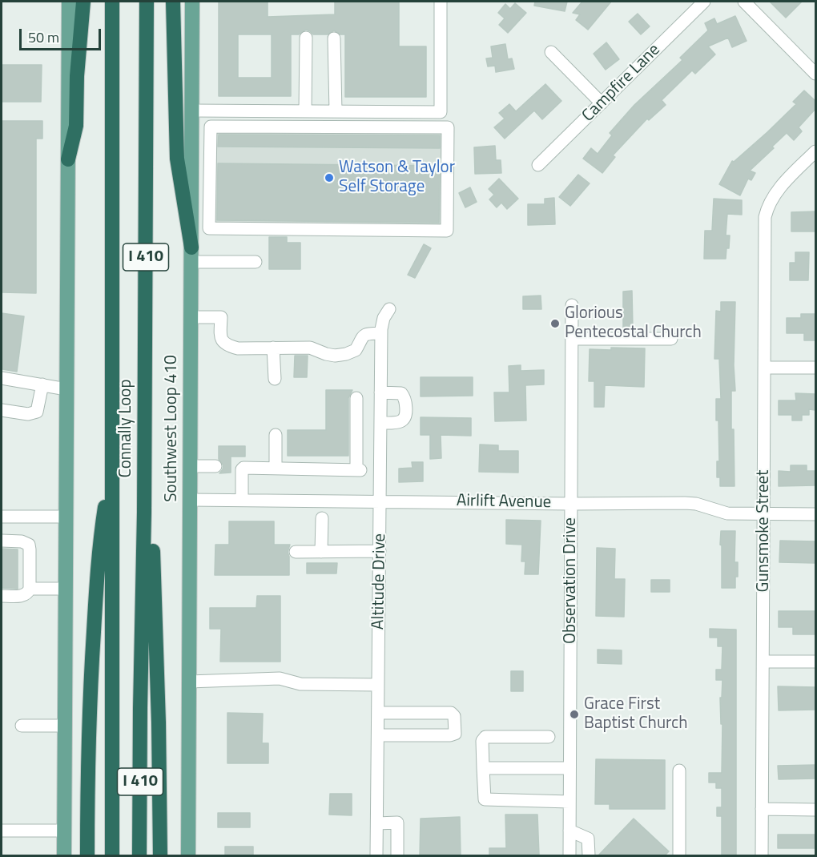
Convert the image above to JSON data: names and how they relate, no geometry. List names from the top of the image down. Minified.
{"streets":{"highway":["I 410","Connally Loop"],"main road":["Southwest Loop 410"],"street":["Campfire Lane","Airlift Avenue","Gunsmoke Street","Observation Drive","Altitude Drive"]},"crossings":[["Southwest Loop 410","Airlift Avenue"],["Airlift Avenue","Gunsmoke Street"],["Airlift Avenue","Observation Drive"],["Airlift Avenue","Altitude Drive"]],"places":["Watson & Taylor Self Storage","Glorious Pentecostal Church","Grace First Baptist Church"],"scale_bar":"50 m"}
